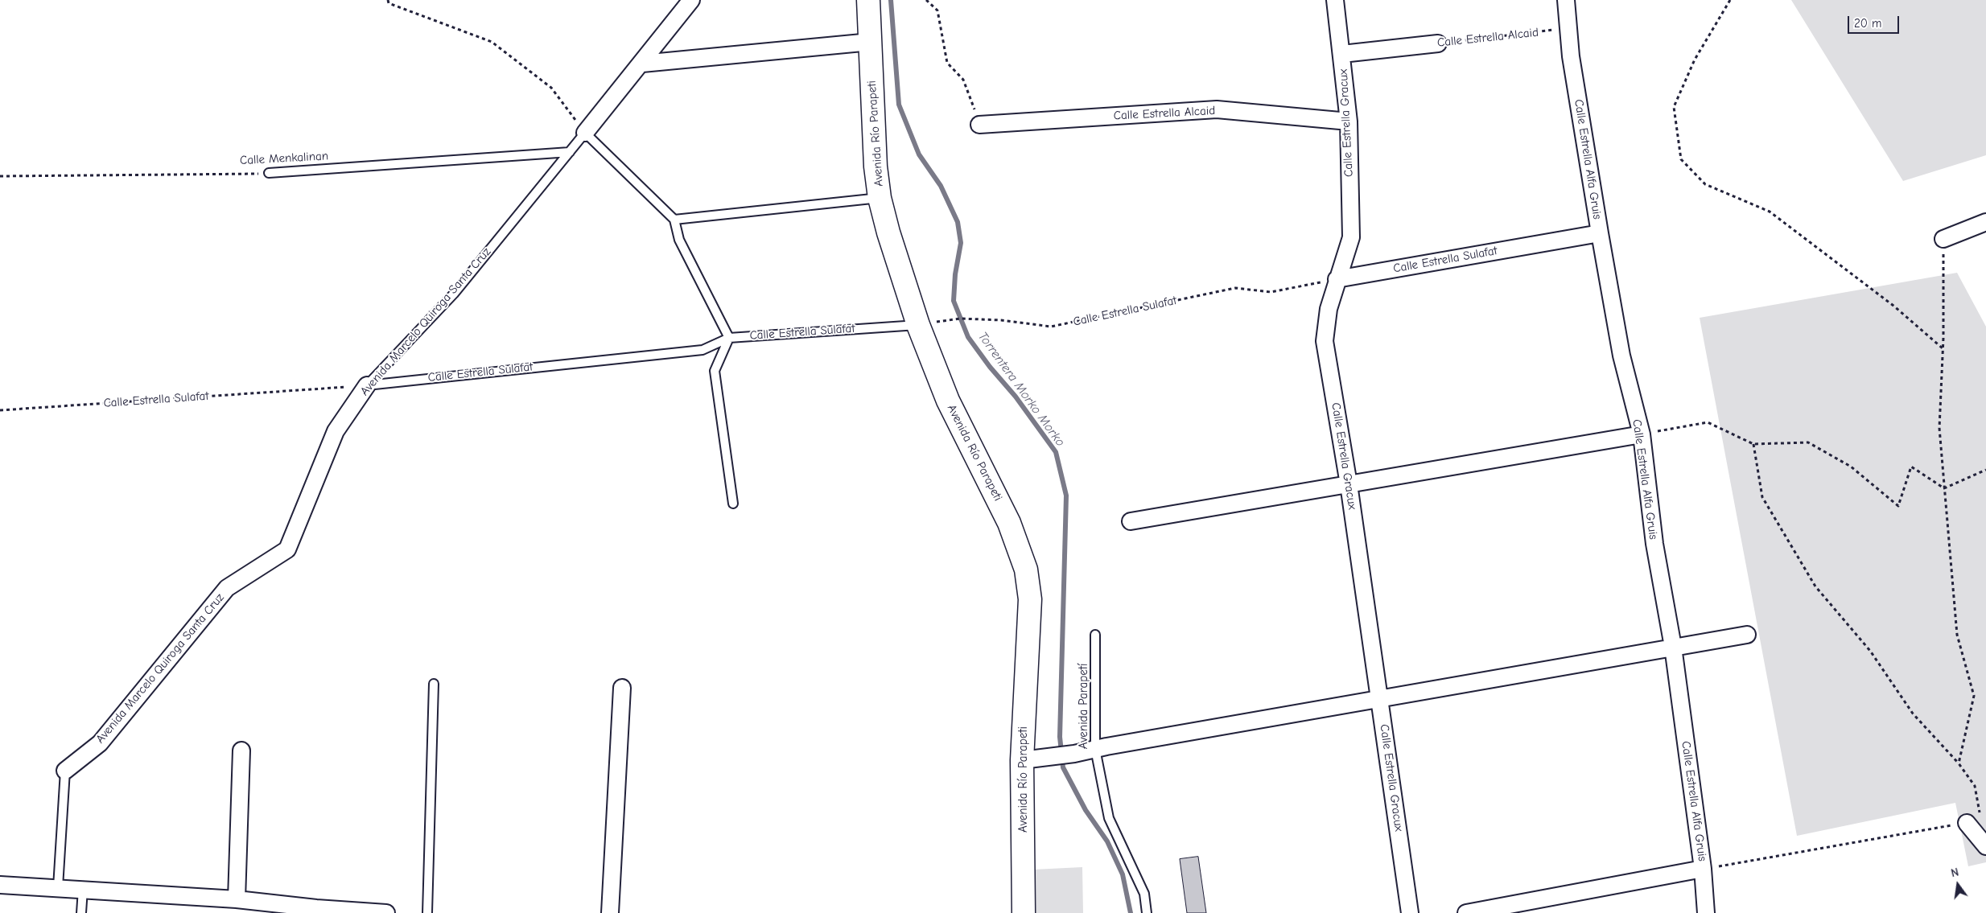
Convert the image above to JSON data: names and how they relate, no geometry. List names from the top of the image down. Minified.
{"streets":{"main road":["Avenida Río Parapeti"],"street":["Calle Estrella Alcaid","Calle Estrella Gracux","Calle Estrella Alfa Gruis","Calle Estrella Sulafat","Avenida Marcelo Quiroga Santa Cruz"],"lane":["Calle Menkalinan","Avenida Parapetí"]},"crossings":[["Calle Estrella Alcaid","Calle Estrella Gracux"],["Calle Estrella Gracux","Calle Estrella Sulafat"],["Avenida Río Parapeti","Calle Estrella Sulafat"],["Calle Menkalinan","Avenida Marcelo Quiroga Santa Cruz"],["Calle Estrella Alfa Gruis","Calle Estrella Sulafat"],["Calle Estrella Sulafat","Avenida Marcelo Quiroga Santa Cruz"]],"water":["Torrentera Morko Morko"],"scale_bar":"20 m","north":"top"}
